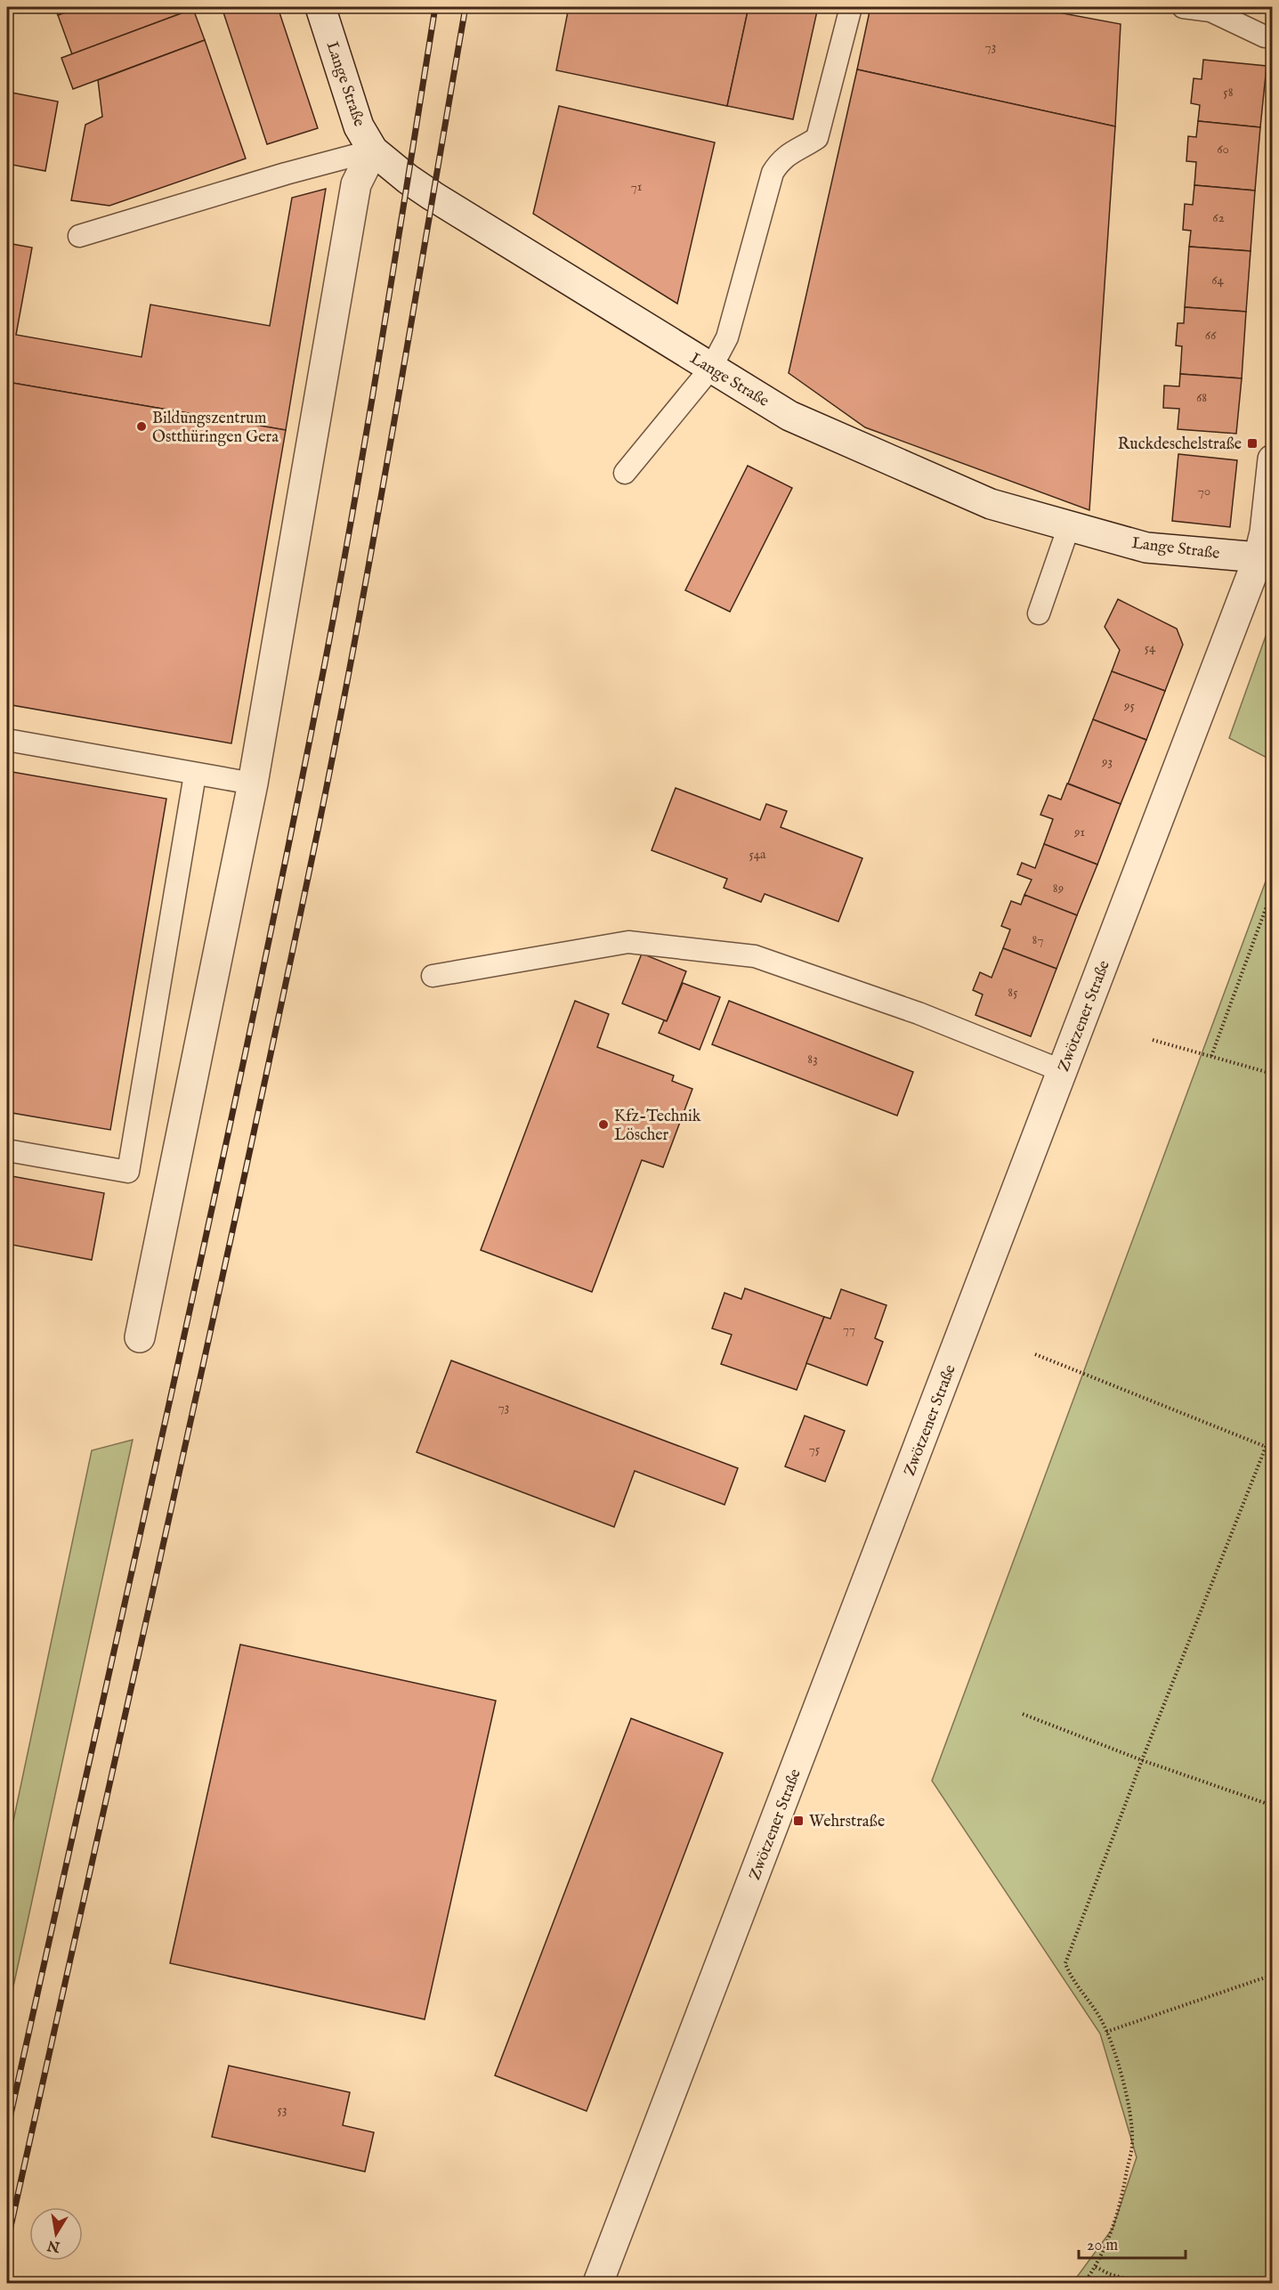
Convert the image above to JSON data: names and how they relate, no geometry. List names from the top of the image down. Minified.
{"streets":{"street":["Lange Straße","Zwötzener Straße"]},"crossings":[["Lange Straße","Zwötzener Straße"]],"places":{"other":["Bildungszentrum Ostthüringen Gera","Kfz-Technik Löscher"],"transit":["Ruckdeschelstraße","Wehrstraße"]},"house_numbers":["73","58","60","71","62","64","66","68","70","54","95","93","91","54a","89","87","85","83","77","73","75","53"],"scale_bar":"20 m","north":"bottom"}
